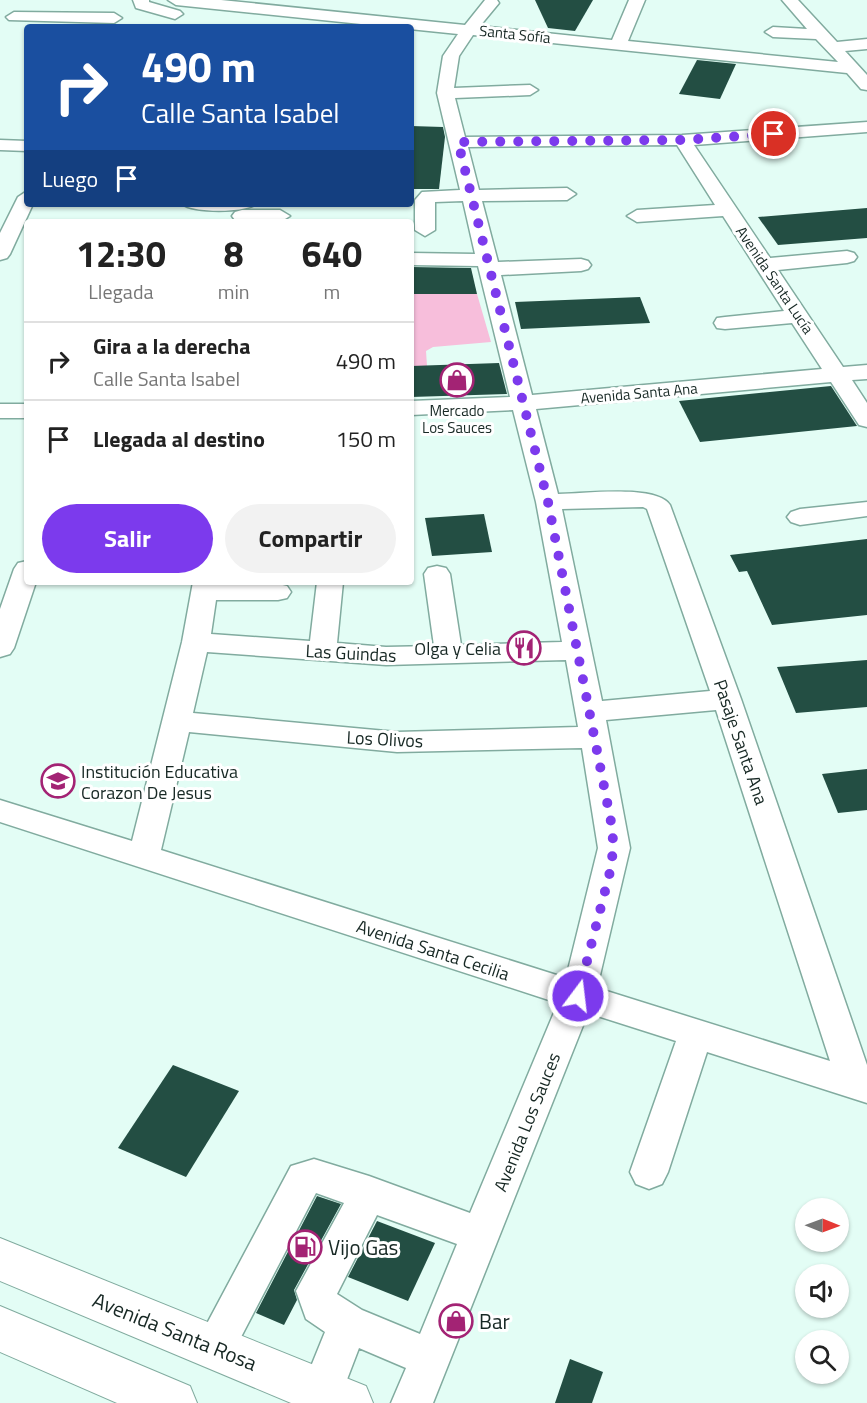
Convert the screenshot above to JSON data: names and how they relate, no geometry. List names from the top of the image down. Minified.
{"streets":{"main road":["Avenida Santa Rosa"],"street":["Santa Sofía","Avenida Santa Lucía","Avenida Santa Ana","Las Guindas","Los Olivos","Pasaje Santa Ana","Avenida Santa Cecilia","Avenida Los Sauces"]},"crossings":[["Santa Sofía","Avenida Los Sauces"],["Avenida Santa Lucía","Avenida Santa Ana"],["Avenida Santa Ana","Avenida Los Sauces"],["Las Guindas","Avenida Los Sauces"],["Los Olivos","Pasaje Santa Ana"],["Los Olivos","Avenida Los Sauces"],["Pasaje Santa Ana","Avenida Santa Cecilia"],["Pasaje Santa Ana","Avenida Los Sauces"],["Avenida Santa Cecilia","Avenida Los Sauces"]],"places":{"shop":["Mercado Los Sauces","Bar"],"restaurant":["Olga y Celia"],"school or university":["Institución Educativa Corazon De Jesus"],"fuel station":["Vijo Gas"]},"north":"right","page":{"turn":["490 m","Calle Santa Isabel"],"then":"Luego","eta":["12:30","Llegada","8","min","640","m"],"list":[{"name":"Gira a la derecha","note":"Calle Santa Isabel","value":"490 m"},{"name":"Llegada al destino","value":"150 m"}],"buttons":["Salir","Compartir"]}}
